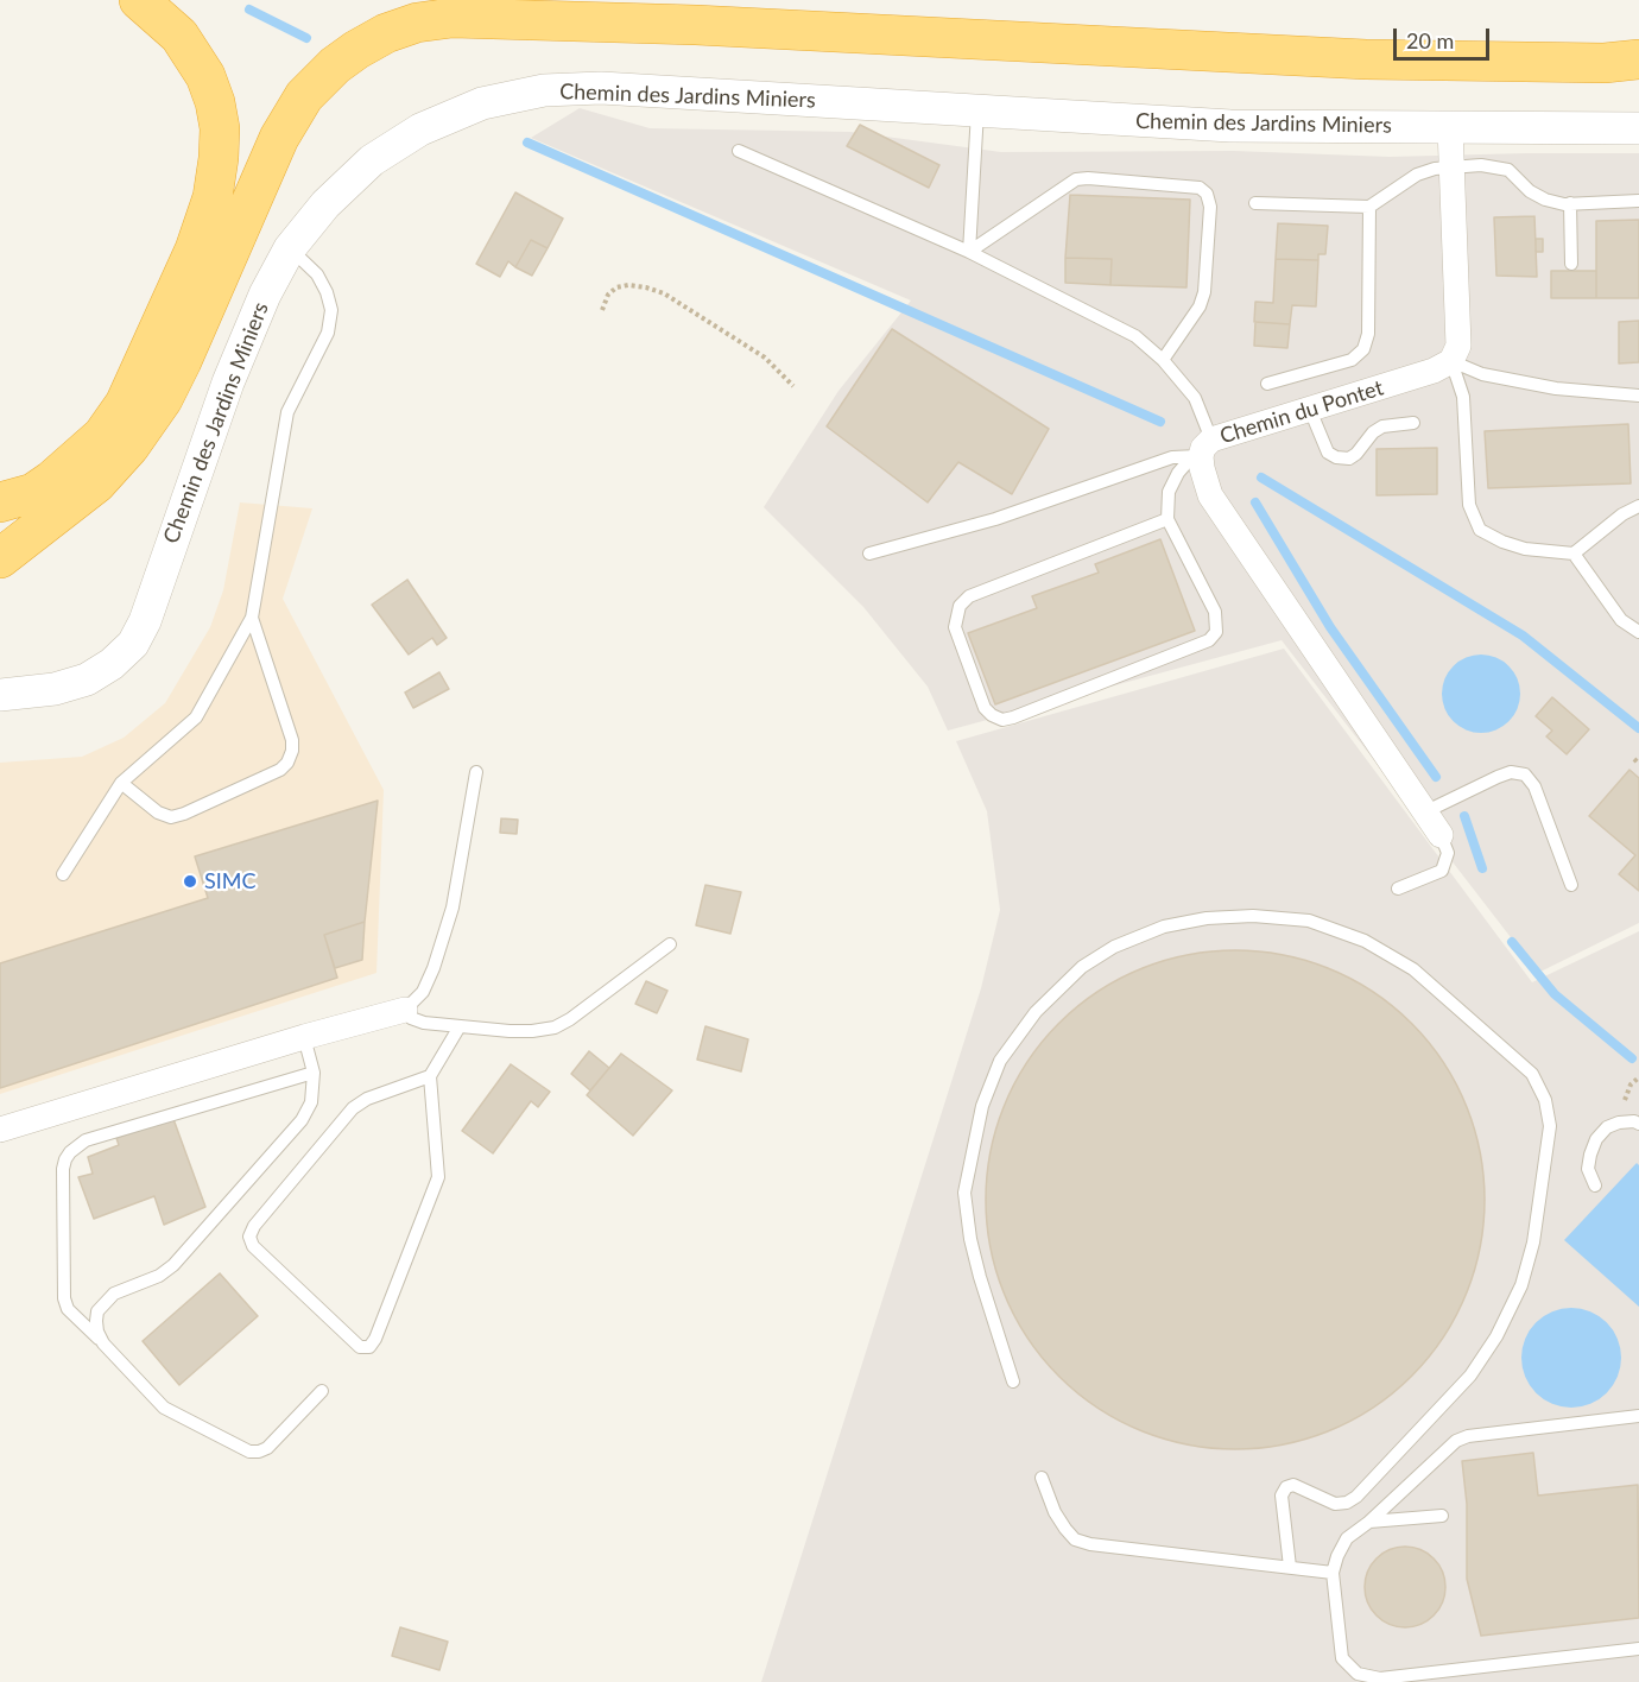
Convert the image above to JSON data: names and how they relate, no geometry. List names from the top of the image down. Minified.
{"streets":{"street":["Chemin des Jardins Miniers","Chemin du Pontet"]},"places":["SIMC"],"scale_bar":"20 m"}
